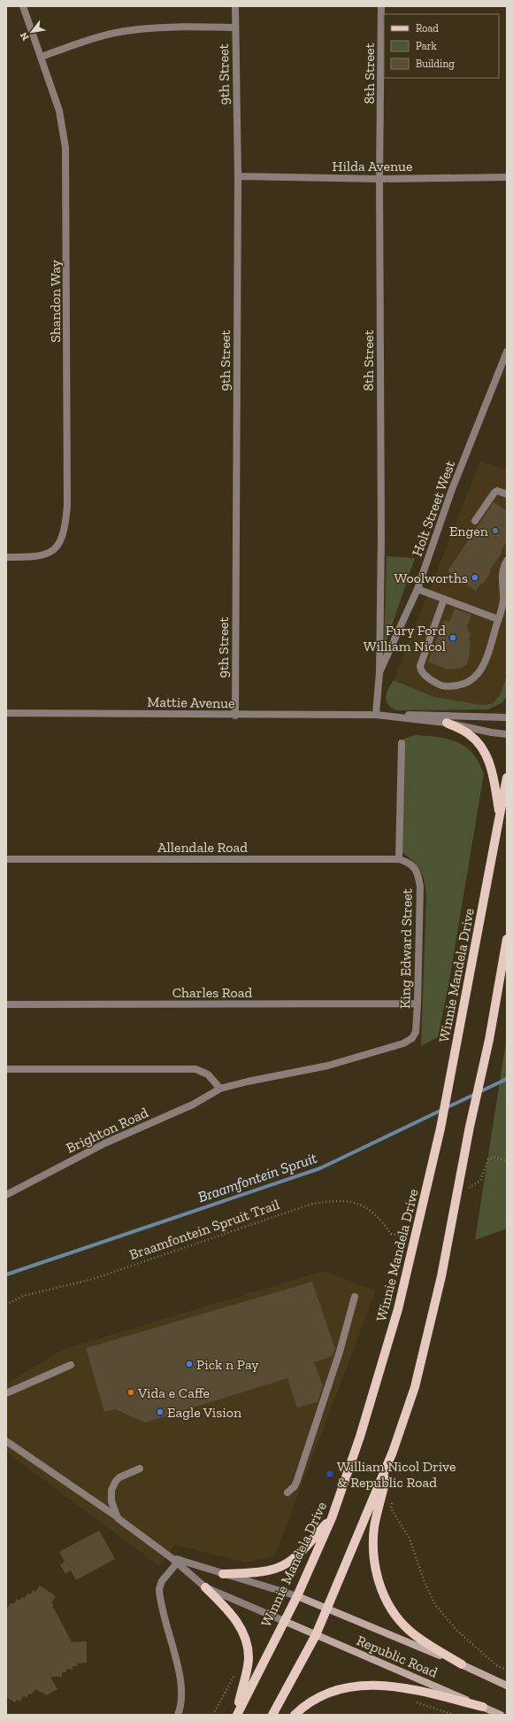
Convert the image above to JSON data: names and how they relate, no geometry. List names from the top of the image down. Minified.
{"streets":{"main road":["Winnie Mandela Drive","Republic Road"],"street":["8th Street","9th Street","Hilda Avenue","Shandon Way","Holt Street West","Mattie Avenue","Allendale Road","King Edward Street","Charles Road","Brighton Road"],"path":["Braamfontein Spruit Trail"]},"crossings":[["8th Street","Hilda Avenue"],["8th Street","Holt Street West"],["8th Street","Mattie Avenue"],["9th Street","Hilda Avenue"],["9th Street","Mattie Avenue"],["Allendale Road","King Edward Street"],["King Edward Street","Charles Road"],["King Edward Street","Brighton Road"],["Winnie Mandela Drive","Republic Road"]],"water":["Braamfontein Spruit"],"places":{"other":["Engen","Woolworths","Fury Ford William Nicol","Pick n Pay","Vida e Caffe","Eagle Vision"],"transit":["William Nicol Drive & Republic Road"]},"legend":["Road","Park","Building"],"north":"bottom left"}
